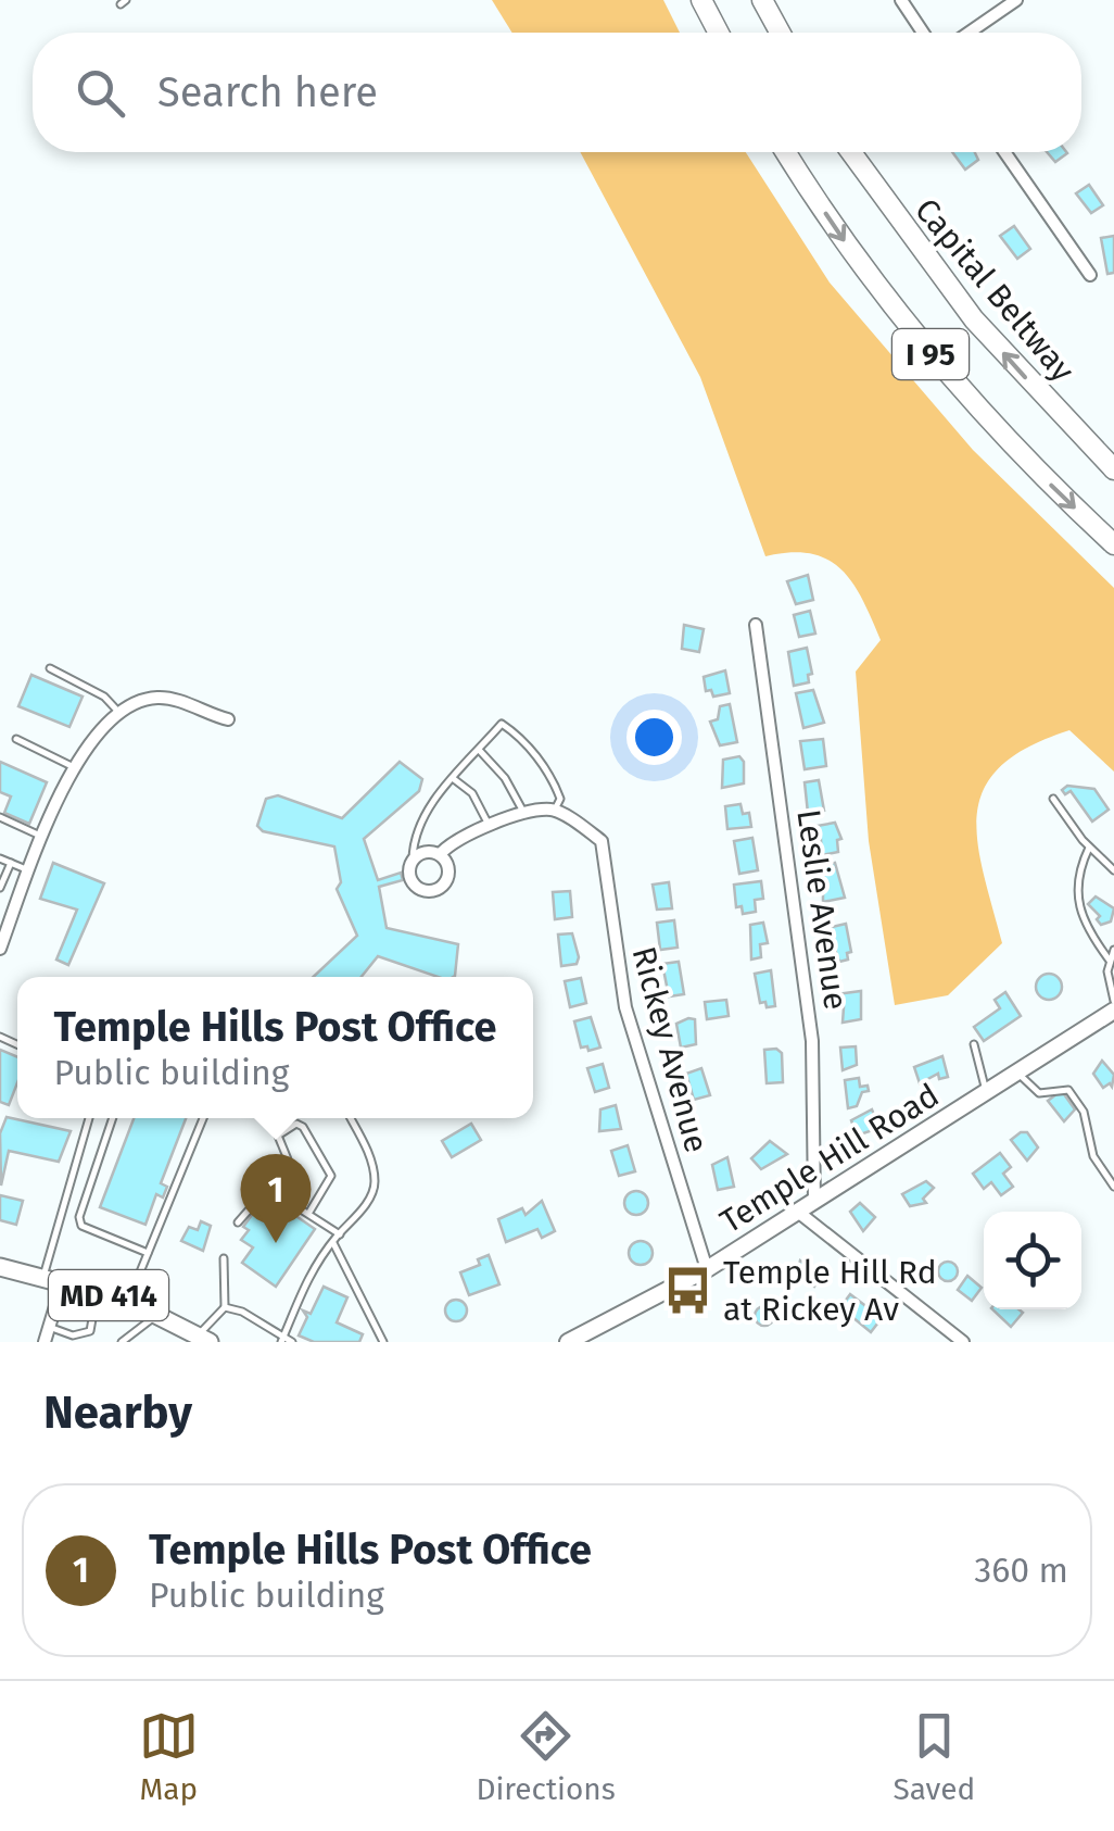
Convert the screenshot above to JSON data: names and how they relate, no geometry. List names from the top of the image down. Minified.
{"streets":{"highway":["Capital Beltway","I 95"],"main road":["Temple Hill Road","MD 414"],"street":["Leslie Avenue","Rickey Avenue"]},"crossings":[["Leslie Avenue","Temple Hill Road"],["Rickey Avenue","Temple Hill Road"]],"places":{"bus stop":["Temple Hill Rd at Rickey Av"]},"page":{"search":"Search here","popup":["Temple Hills Post Office","Public building"],"pins":"1","heading":"Nearby","list":[{"mark":"1","name":"Temple Hills Post Office","note":"Public building","value":"360 m"}],"nav":["Map","Directions","Saved"]}}
